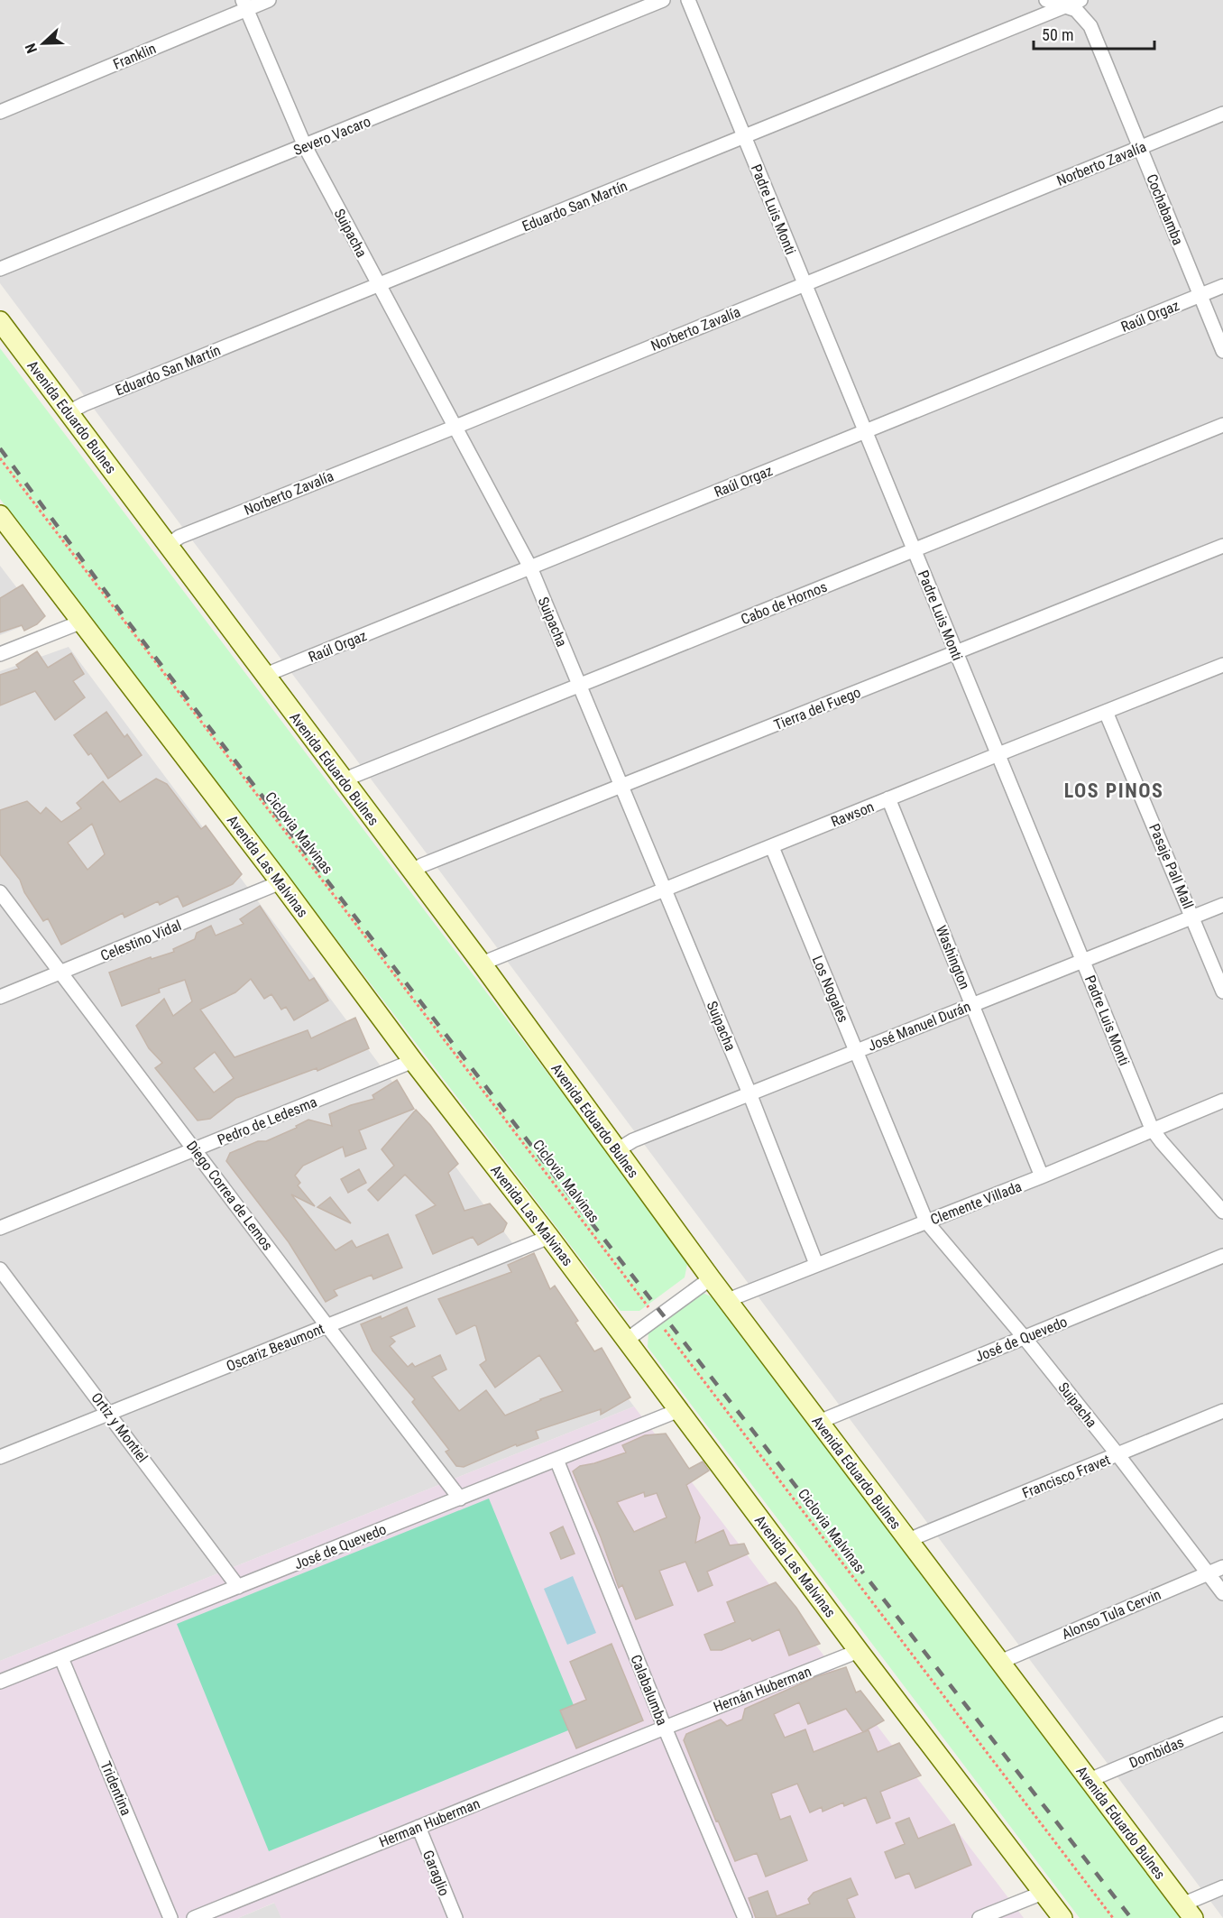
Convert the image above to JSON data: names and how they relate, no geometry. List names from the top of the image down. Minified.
{"streets":{"main road":["Avenida Eduardo Bulnes","Avenida Las Malvinas"],"street":["Franklin","Severo Vacaro","Norberto Zavalía","Eduardo San Martín","Padre Luis Monti","Cochabamba","Suipacha","Raúl Orgaz","Cabo de Hornos","Tierra del Fuego","Rawson","Pasaje Pall Mall","Celestino Vidal","Washington","Los Nogales","José Manuel Durán","Pedro de Ledesma","Diego Correa de Lemos","Clemente Villada","José de Quevedo","Oscariz Beaumont","Ortiz y Montiel","Francisco Fravet","Alonso Tula Cervin","Hernán Huberman","Calabalumba","Dombidas","Tridentina","Herman Huberman","Garaglio"],"path":["Ciclovia Malvinas"]},"crossings":[["Franklin","Suipacha"],["Severo Vacaro","Suipacha"],["Norberto Zavalía","Padre Luis Monti"],["Norberto Zavalía","Cochabamba"],["Norberto Zavalía","Suipacha"],["Norberto Zavalía","Avenida Eduardo Bulnes"],["Eduardo San Martín","Padre Luis Monti"],["Eduardo San Martín","Cochabamba"],["Eduardo San Martín","Suipacha"],["Eduardo San Martín","Avenida Eduardo Bulnes"],["Padre Luis Monti","Raúl Orgaz"],["Padre Luis Monti","Cabo de Hornos"],["Padre Luis Monti","Tierra del Fuego"],["Padre Luis Monti","Rawson"],["Padre Luis Monti","José Manuel Durán"],["Padre Luis Monti","Clemente Villada"],["Cochabamba","Raúl Orgaz"],["Suipacha","Raúl Orgaz"],["Suipacha","Cabo de Hornos"],["Suipacha","Tierra del Fuego"],["Suipacha","Rawson"],["Suipacha","Los Nogales"],["Suipacha","José Manuel Durán"],["Suipacha","Clemente Villada"],["Suipacha","José de Quevedo"],["Suipacha","Francisco Fravet"],["Suipacha","Alonso Tula Cervin"],["Raúl Orgaz","Avenida Eduardo Bulnes"],["Avenida Eduardo Bulnes","Cabo de Hornos"],["Avenida Eduardo Bulnes","Tierra del Fuego"],["Avenida Eduardo Bulnes","Rawson"],["Avenida Eduardo Bulnes","José Manuel Durán"],["Avenida Eduardo Bulnes","Clemente Villada"],["Avenida Eduardo Bulnes","José de Quevedo"],["Avenida Eduardo Bulnes","Francisco Fravet"],["Avenida Eduardo Bulnes","Alonso Tula Cervin"],["Avenida Eduardo Bulnes","Dombidas"],["Rawson","Pasaje Pall Mall"],["Rawson","Washington"],["Rawson","Los Nogales"],["Avenida Las Malvinas","Celestino Vidal"],["Avenida Las Malvinas","Pedro de Ledesma"],["Avenida Las Malvinas","José de Quevedo"],["Avenida Las Malvinas","Oscariz Beaumont"],["Avenida Las Malvinas","Hernán Huberman"],["Pasaje Pall Mall","José Manuel Durán"],["Celestino Vidal","Diego Correa de Lemos"],["Washington","José Manuel Durán"],["Washington","Clemente Villada"],["Los Nogales","José Manuel Durán"],["Los Nogales","Clemente Villada"],["Pedro de Ledesma","Diego Correa de Lemos"],["Diego Correa de Lemos","José de Quevedo"],["Diego Correa de Lemos","Oscariz Beaumont"],["José de Quevedo","Ortiz y Montiel"],["José de Quevedo","Calabalumba"],["José de Quevedo","Tridentina"],["Oscariz Beaumont","Ortiz y Montiel"],["Hernán Huberman","Calabalumba"],["Hernán Huberman","Herman Huberman"],["Calabalumba","Herman Huberman"],["Herman Huberman","Garaglio"]],"districts":["LOS PINOS"],"scale_bar":"50 m","north":"left"}
